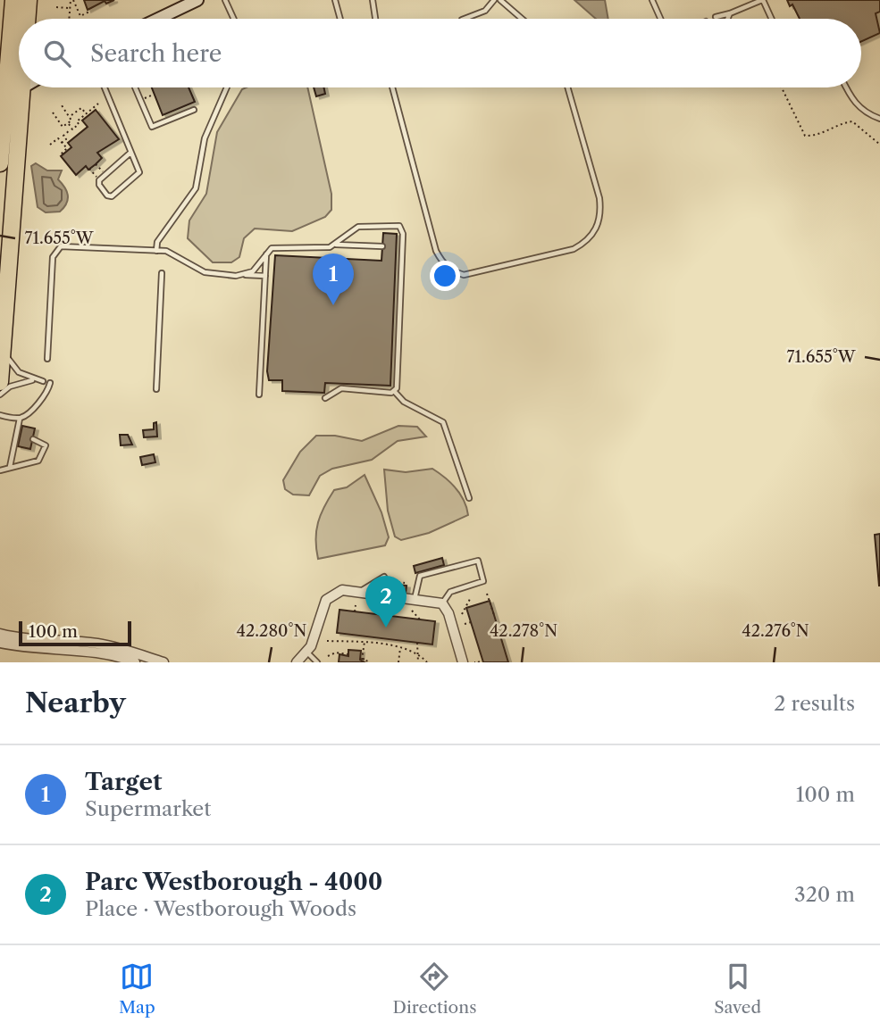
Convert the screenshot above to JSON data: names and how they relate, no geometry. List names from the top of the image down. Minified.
{"scale_bar":"100 m","page":{"search":"Search here","pins":["1","2"],"scale":"100 m","heading":["Nearby","2 results"],"list":[{"mark":"1","name":"Target","note":"Supermarket","value":"100 m"},{"mark":"2","name":"Parc Westborough - 4000","note":"Place · Westborough Woods","value":"320 m"}],"nav":["Map","Directions","Saved"]},"coordinates":["71.655°W","42.280°N","42.278°N","42.276°N"]}
